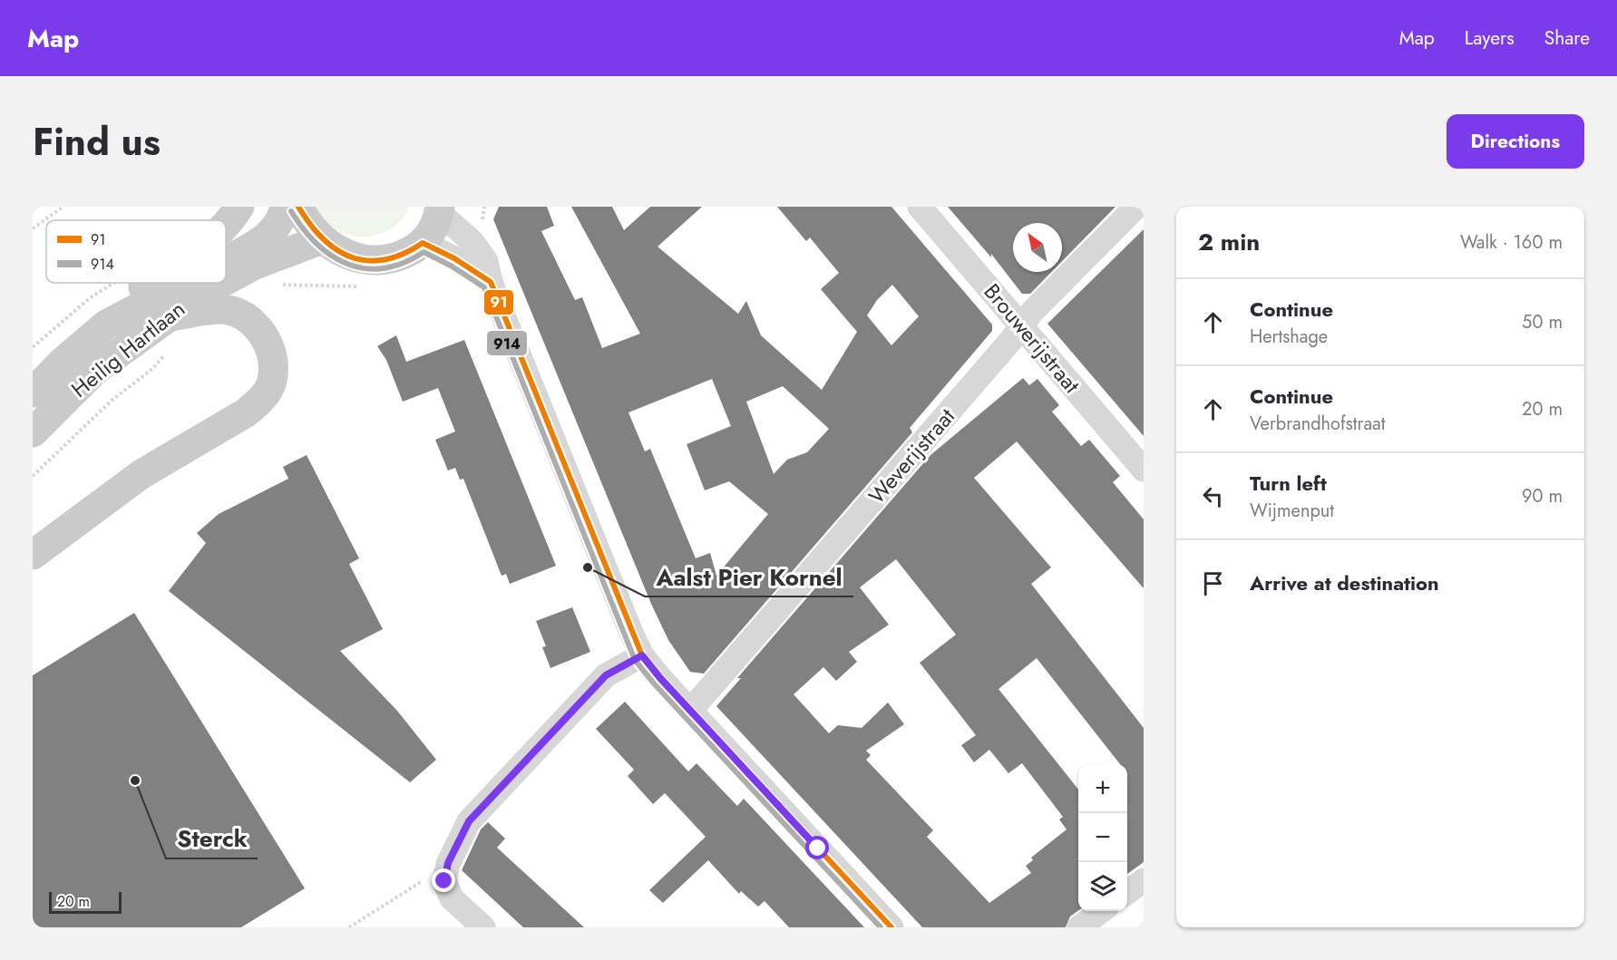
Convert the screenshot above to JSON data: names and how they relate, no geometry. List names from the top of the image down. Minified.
{"streets":{"main road":["Heilig Hartlaan"],"street":["Brouwerijstraat","Weverijstraat"]},"crossings":[["Brouwerijstraat","Weverijstraat"]],"places":["Aalst Pier Kornel","Sterck"],"lines":["transit line 91","transit line 914"],"legend":["91","914"],"scale_bar":"20 m","north":"top left","page":{"header":"Map","nav":["Map","Layers","Share"],"title":"Find us","buttons":"Directions","heading":["2 min","Walk · 160 m"],"list":[["Continue","Hertshage","50 m"],["Continue","Verbrandhofstraat","20 m"],["Turn left","Wijmenput","90 m"],"Arrive at destination"],"map_buttons":["+","−"],"scale":"20 m"}}
